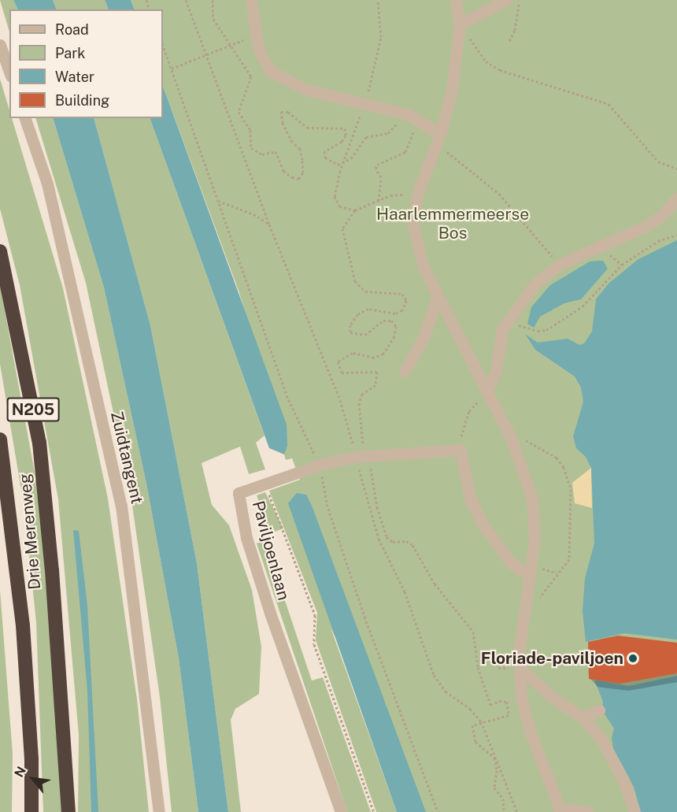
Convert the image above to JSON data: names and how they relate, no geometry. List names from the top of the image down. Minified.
{"streets":{"highway":["N205","Drie Merenweg"],"street":["Zuidtangent","Paviljoenlaan"]},"parks":["Haarlemmermeerse Bos"],"places":["Floriade-paviljoen"],"legend":["Road","Park","Water","Building"],"north":"top left"}
